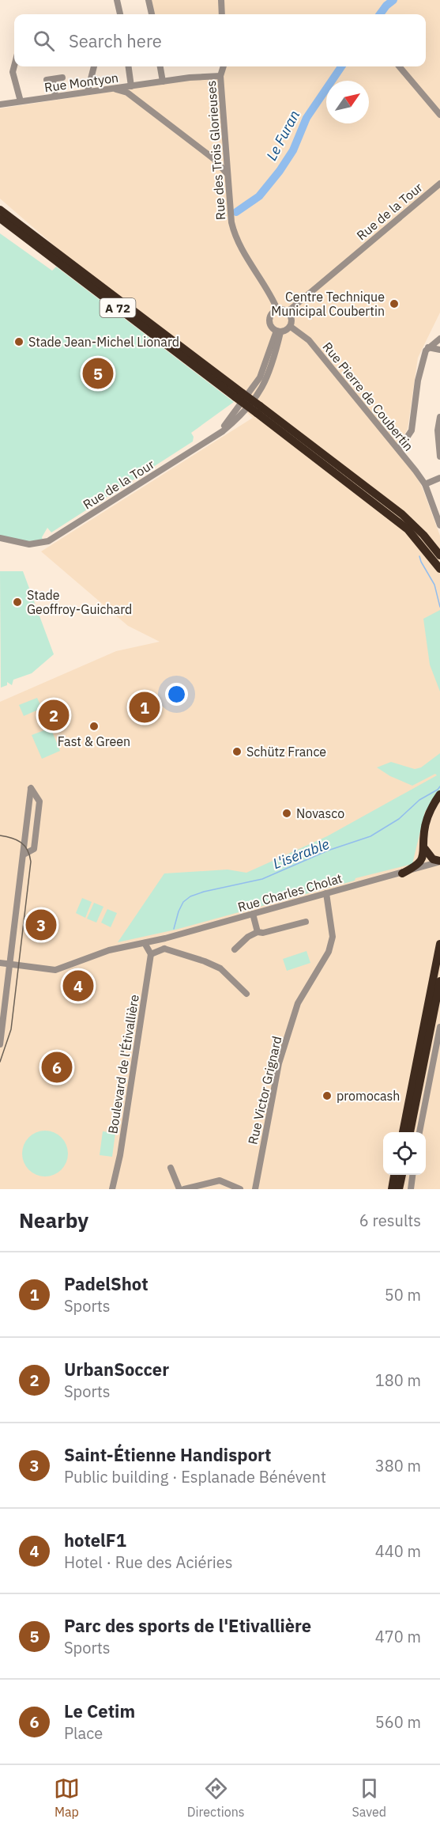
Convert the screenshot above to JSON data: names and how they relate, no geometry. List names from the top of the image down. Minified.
{"streets":{"highway":["A 72"],"street":["Rue Montyon","Rue des Trois Glorieuses","Rue de la Tour","Rue Pierre de Coubertin","Rue Charles Cholat","Boulevard de l'Étivallière","Rue Victor Grignard"]},"crossings":[["Rue Montyon","Rue des Trois Glorieuses"],["Rue des Trois Glorieuses","Rue de la Tour"],["Rue des Trois Glorieuses","Rue Pierre de Coubertin"],["Rue de la Tour","Rue Pierre de Coubertin"],["Rue Charles Cholat","Rue Victor Grignard"]],"water":["Le Furan","L'isérable"],"places":["Centre Technique Municipal Coubertin","Stade Jean-Michel Lionard","Stade Geoffroy-Guichard","Fast & Green","Schütz France","Novasco","promocash"],"north":"top right","page":{"search":"Search here","pins":["5","1","2","3","4","6"],"heading":["Nearby","6 results"],"list":[{"mark":"1","name":"PadelShot","note":"Sports","value":"50 m"},{"mark":"2","name":"UrbanSoccer","note":"Sports","value":"180 m"},{"mark":"3","name":"Saint-Étienne Handisport","note":"Public building · Esplanade Bénévent","value":"380 m"},{"mark":"4","name":"hotelF1","note":"Hotel · Rue des Aciéries","value":"440 m"},{"mark":"5","name":"Parc des sports de l'Etivallière","note":"Sports","value":"470 m"},{"mark":"6","name":"Le Cetim","note":"Place","value":"560 m"}],"nav":["Map","Directions","Saved"]}}
